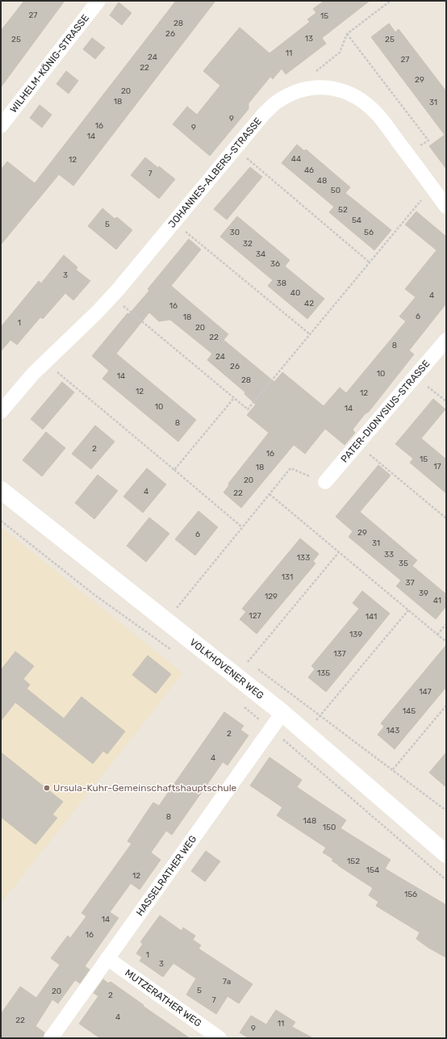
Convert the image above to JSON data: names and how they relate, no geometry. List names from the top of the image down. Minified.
{"streets":{"street":["WILHELM-KÖNIG-STRASSE","JOHANNES-ALBERS-STRASSE","PATER-DIONYSIUS-STRASSE","VOLKHOVENER WEG","HASSELRATHER WEG","MUTZERATHER WEG"]},"crossings":[["VOLKHOVENER WEG","HASSELRATHER WEG"],["HASSELRATHER WEG","MUTZERATHER WEG"]],"places":["Ursula-Kuhr-Gemeinschaftshauptschule"],"house_numbers":["27","15","28","26","13","25","25","11","24","27","22","29","20","18","31","9","16","9","14","44","12","46","7","48","50","52","54","5","30","56","32","34","36","3","38","40","4","42","16","6","18","1","20","22","8","24","26","10","14","28","12","12","10","14","8","2","16","15","17","18","20","4","22","29","6","31","33","133","35","131","37","39","129","41","127","141","139","137","135","147","145","143","2","4","8","148","150","152","154","12","156","14","16","1","3","7a","5","20","2","7","4","22","11","9"]}
